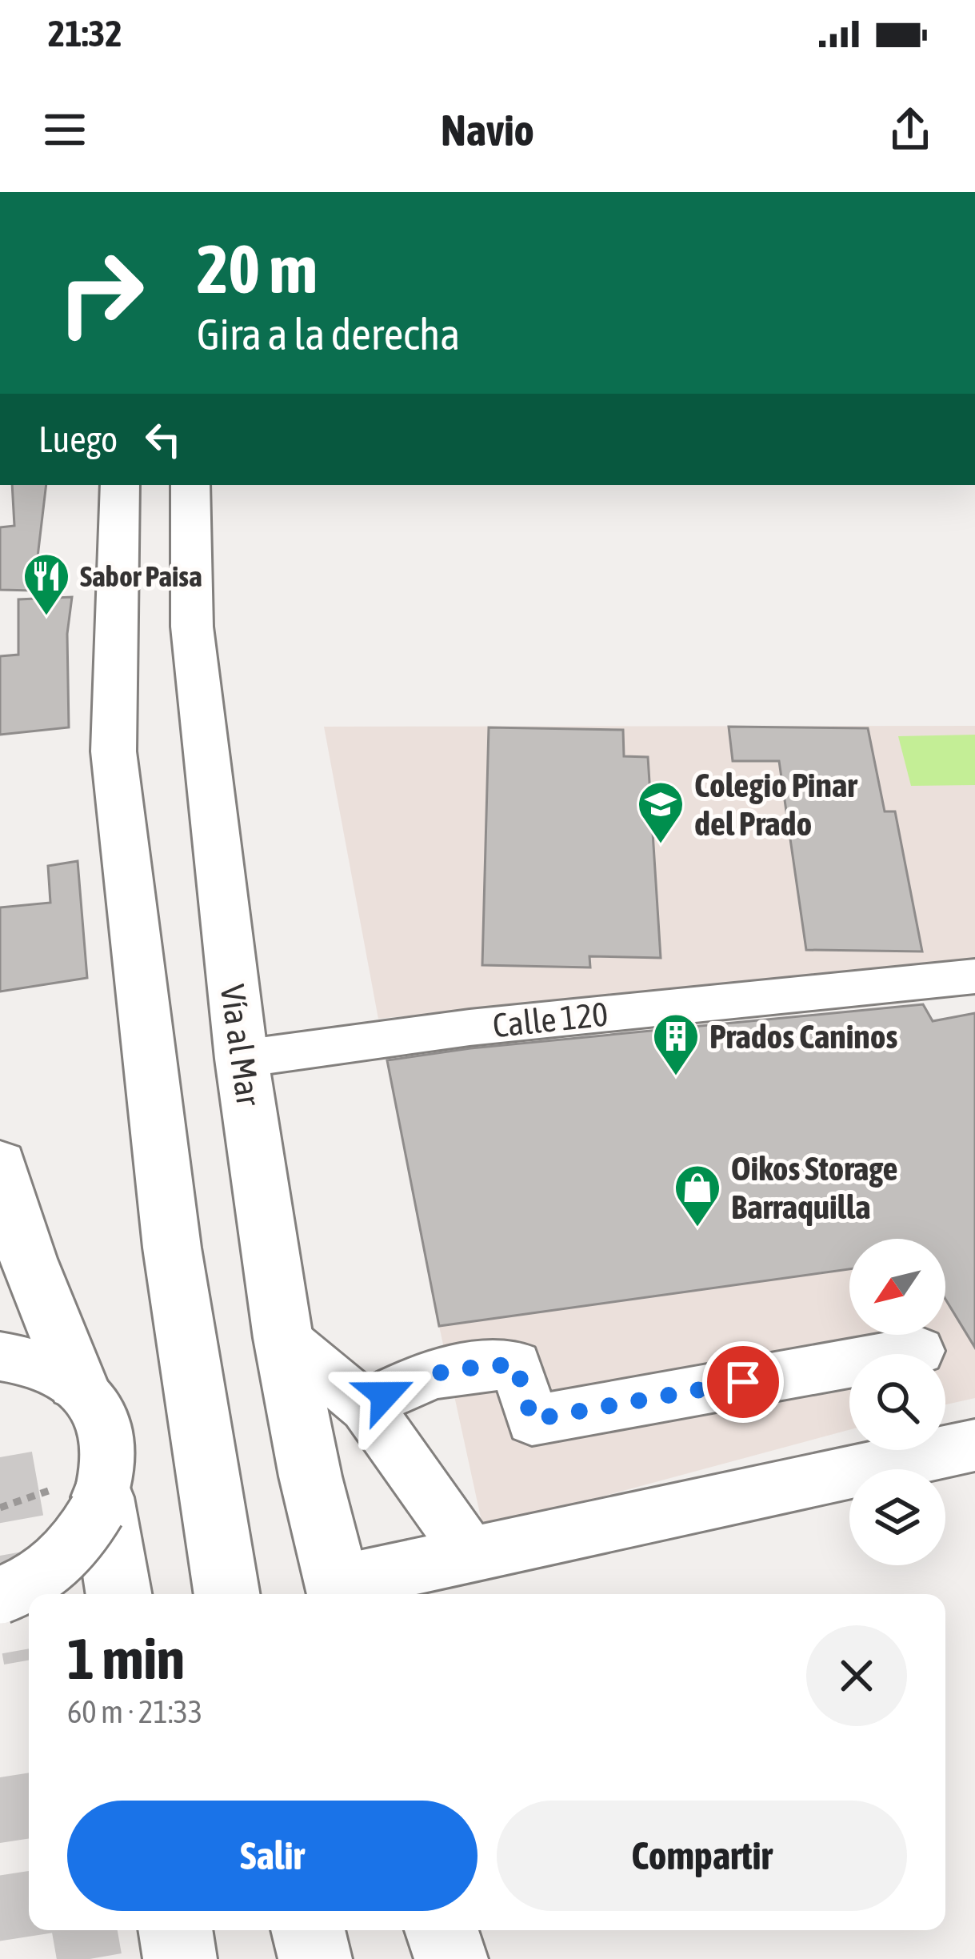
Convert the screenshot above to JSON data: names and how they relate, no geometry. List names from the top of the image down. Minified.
{"streets":{"main road":["Vía al Mar"],"street":["Calle 120"]},"crossings":[["Calle 120","Vía al Mar"]],"places":{"restaurant":["Sabor Paisa"],"school or university":["Colegio Pinar del Prado"],"building":["Prados Caninos"],"shop":["Oikos Storage Barraquilla"]},"north":"bottom left","page":{"status":"21:32","header":"Navio","turn":["20 m","Gira a la derecha"],"then":"Luego","heading":["1 min","60 m · 21:33"],"buttons":["Salir","Compartir"]}}
